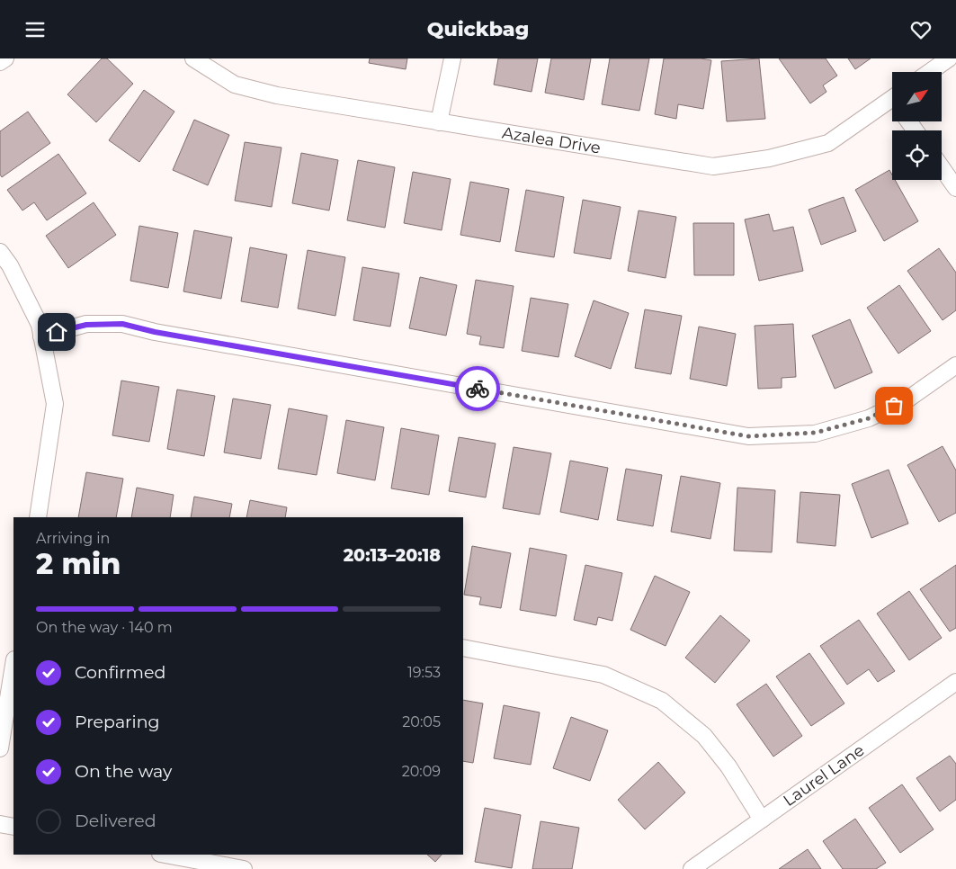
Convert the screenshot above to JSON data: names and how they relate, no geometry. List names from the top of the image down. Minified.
{"streets":{"street":["Azalea Drive","Laurel Lane"]},"north":"top right","page":{"header":"Quickbag","heading":["2 min","Arriving in","20:13–20:18"],"bar":"On the way · 140 m","list":[["Confirmed","19:53"],["Preparing","20:05"],["On the way","20:09"],"Delivered"]}}
